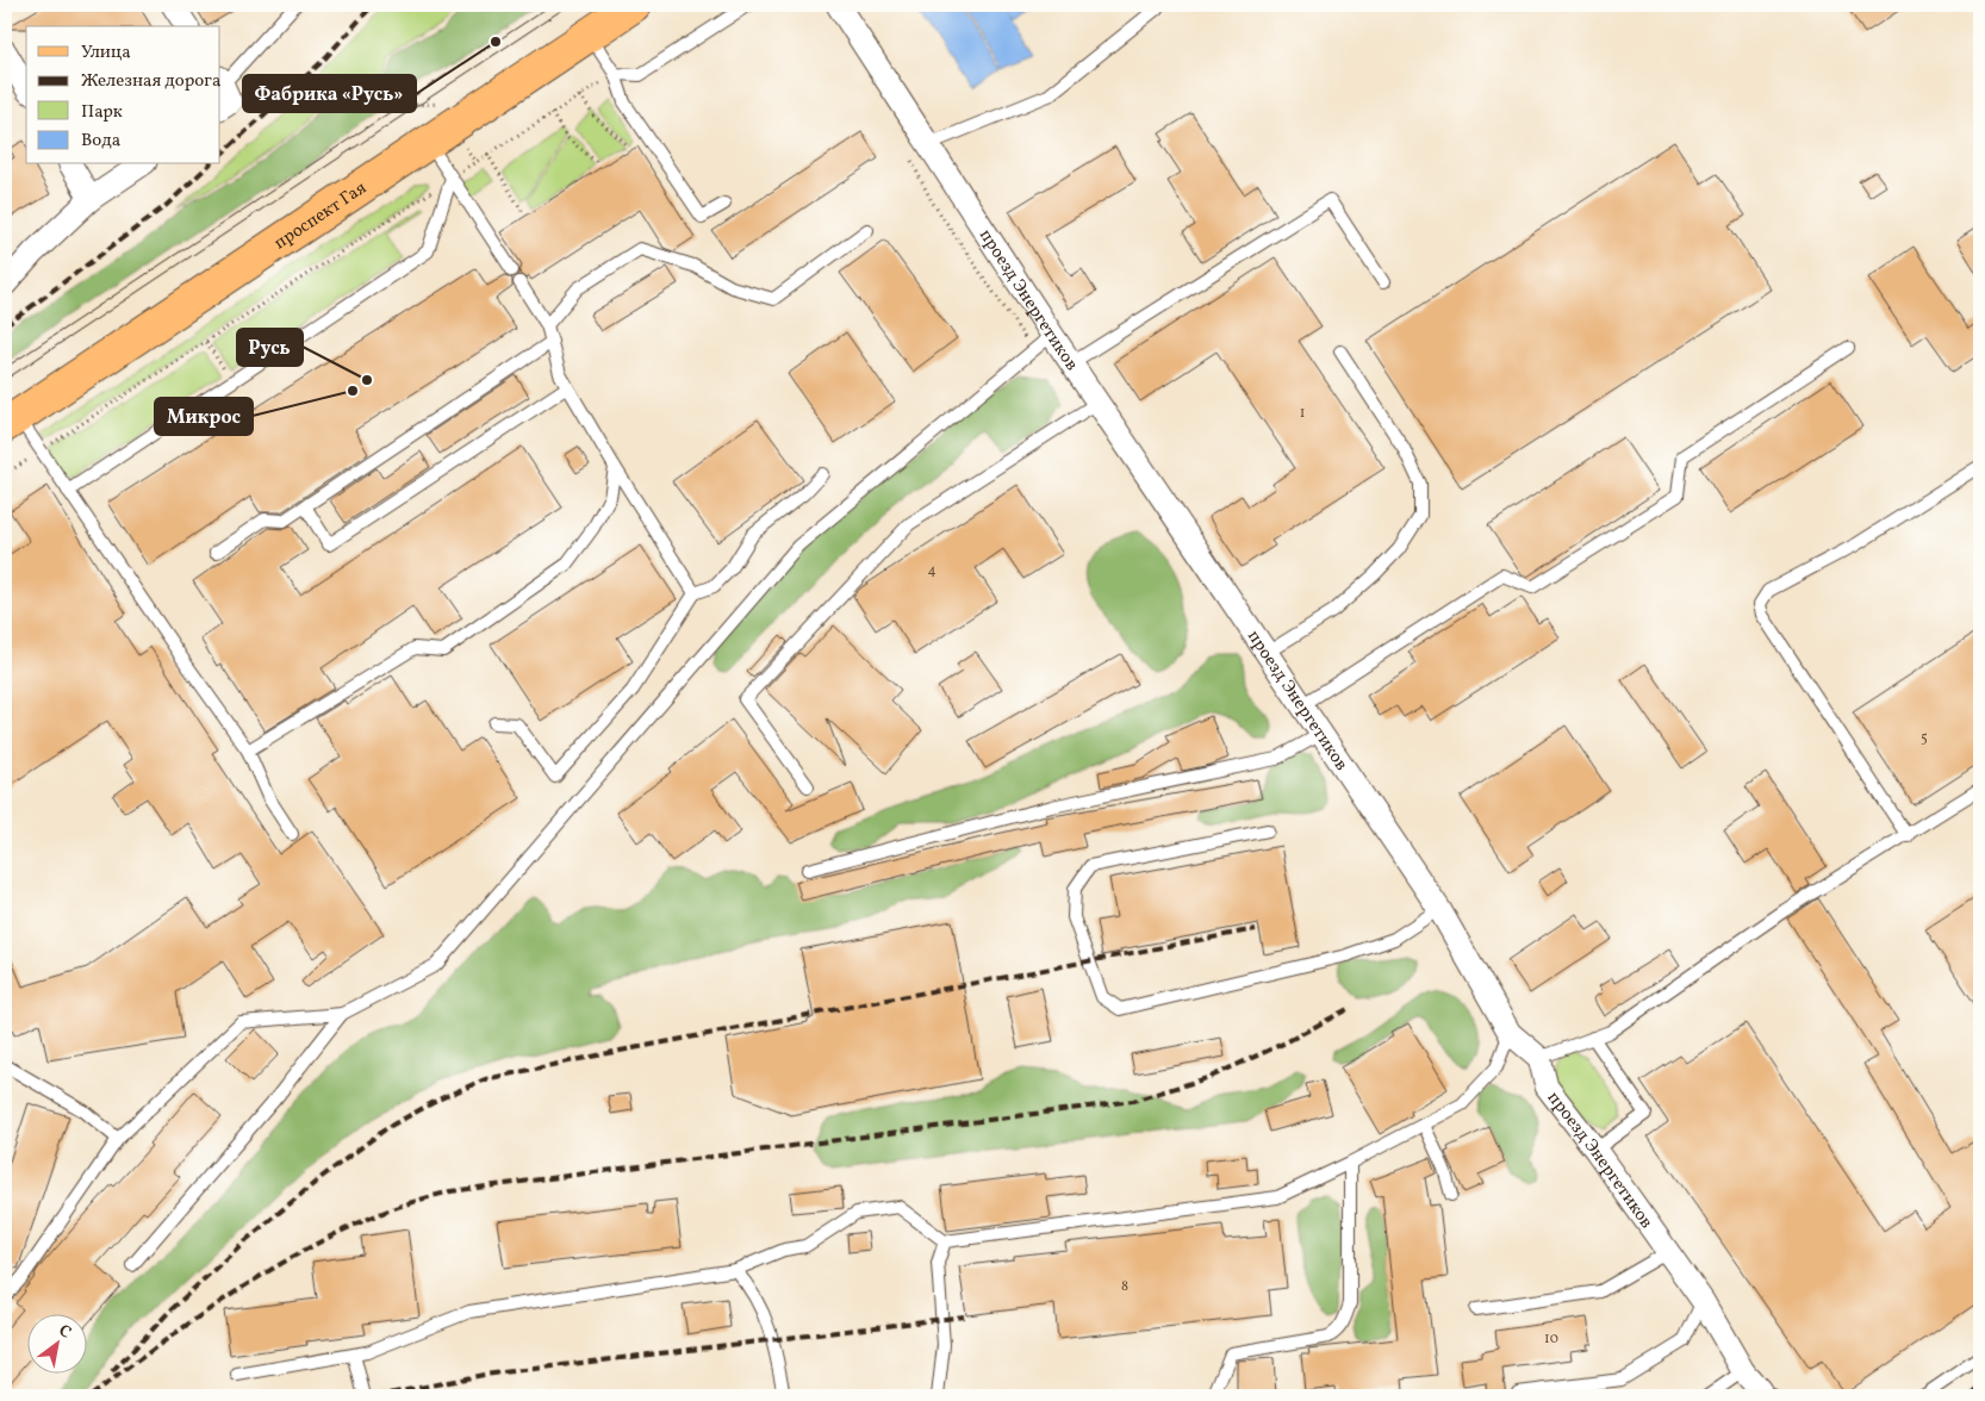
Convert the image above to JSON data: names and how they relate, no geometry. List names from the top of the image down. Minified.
{"streets":{"main road":["проспект Гая"],"street":["проезд Энергетиков"]},"places":["Фабрика «Русь»","Русь","Микрос"],"house_numbers":["1","4","5","8","10"],"legend":["Улица","Железная дорога","Парк","Вода"],"north":"top right"}
